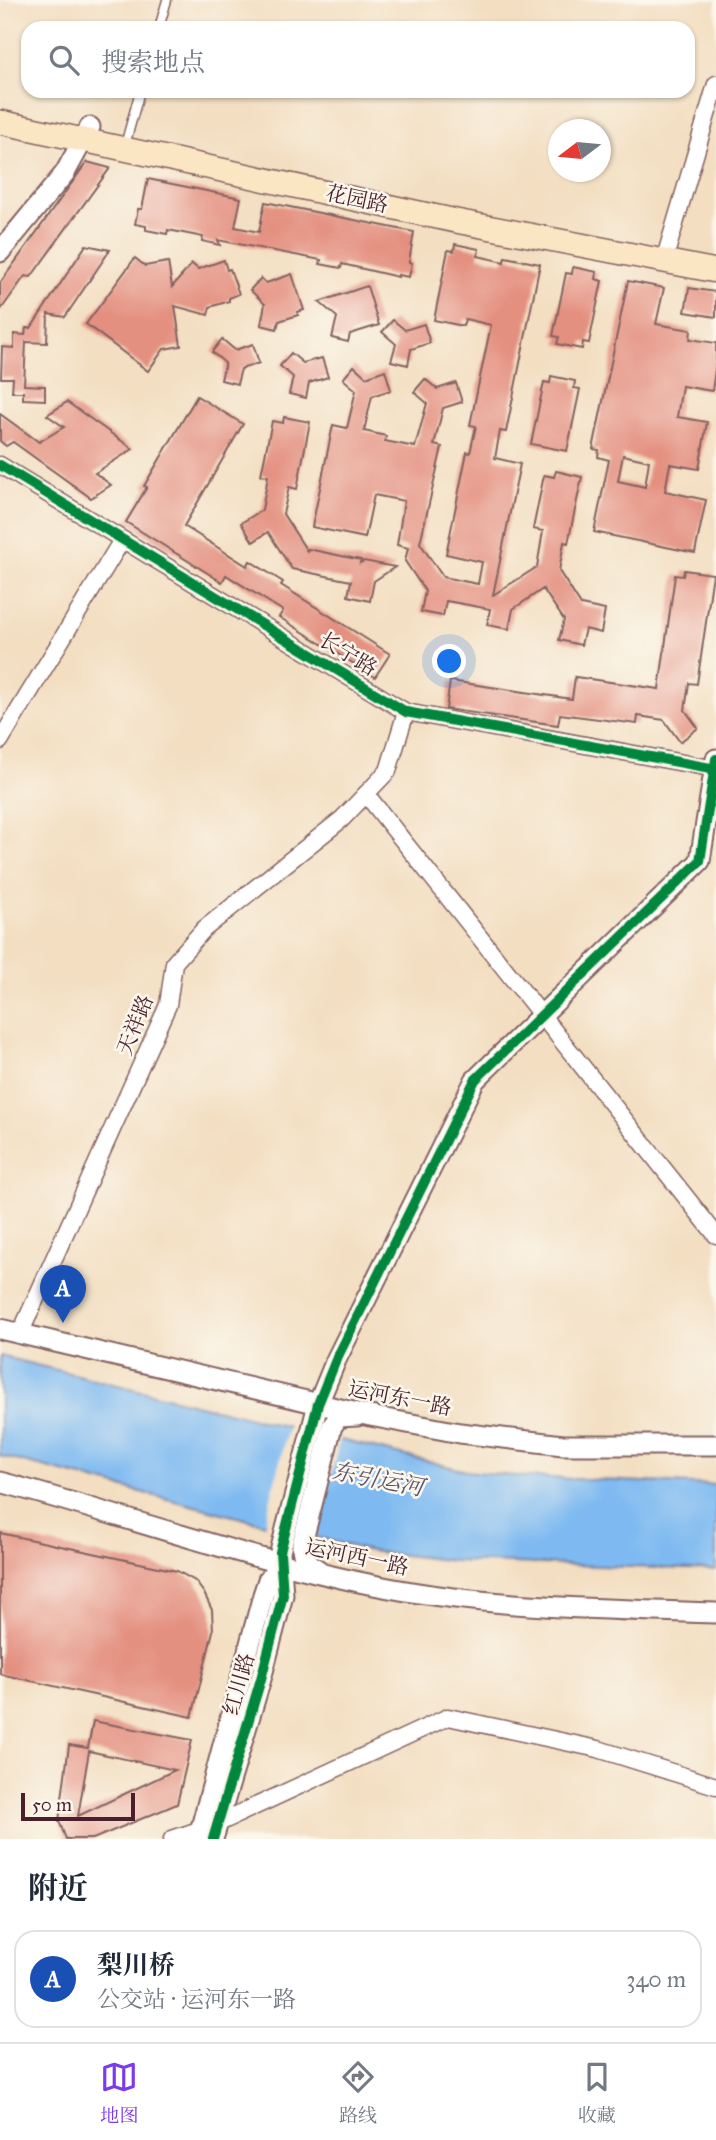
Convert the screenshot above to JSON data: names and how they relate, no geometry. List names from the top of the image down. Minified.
{"streets":{"main road":["花园路"],"street":["长宁路","天祥路","运河东一路","运河西一路","红川路"]},"crossings":[["长宁路","天祥路"],["长宁路","红川路"],["天祥路","运河东一路"],["运河东一路","红川路"],["运河西一路","红川路"]],"water":["东引运河"],"scale_bar":"50 m","north":"left","page":{"search":"搜索地点","pins":"A","scale":"50 m","heading":"附近","list":[{"mark":"A","name":"梨川桥","note":"公交站 · 运河东一路","value":"340 m"}],"nav":["地图","路线","收藏"]}}
